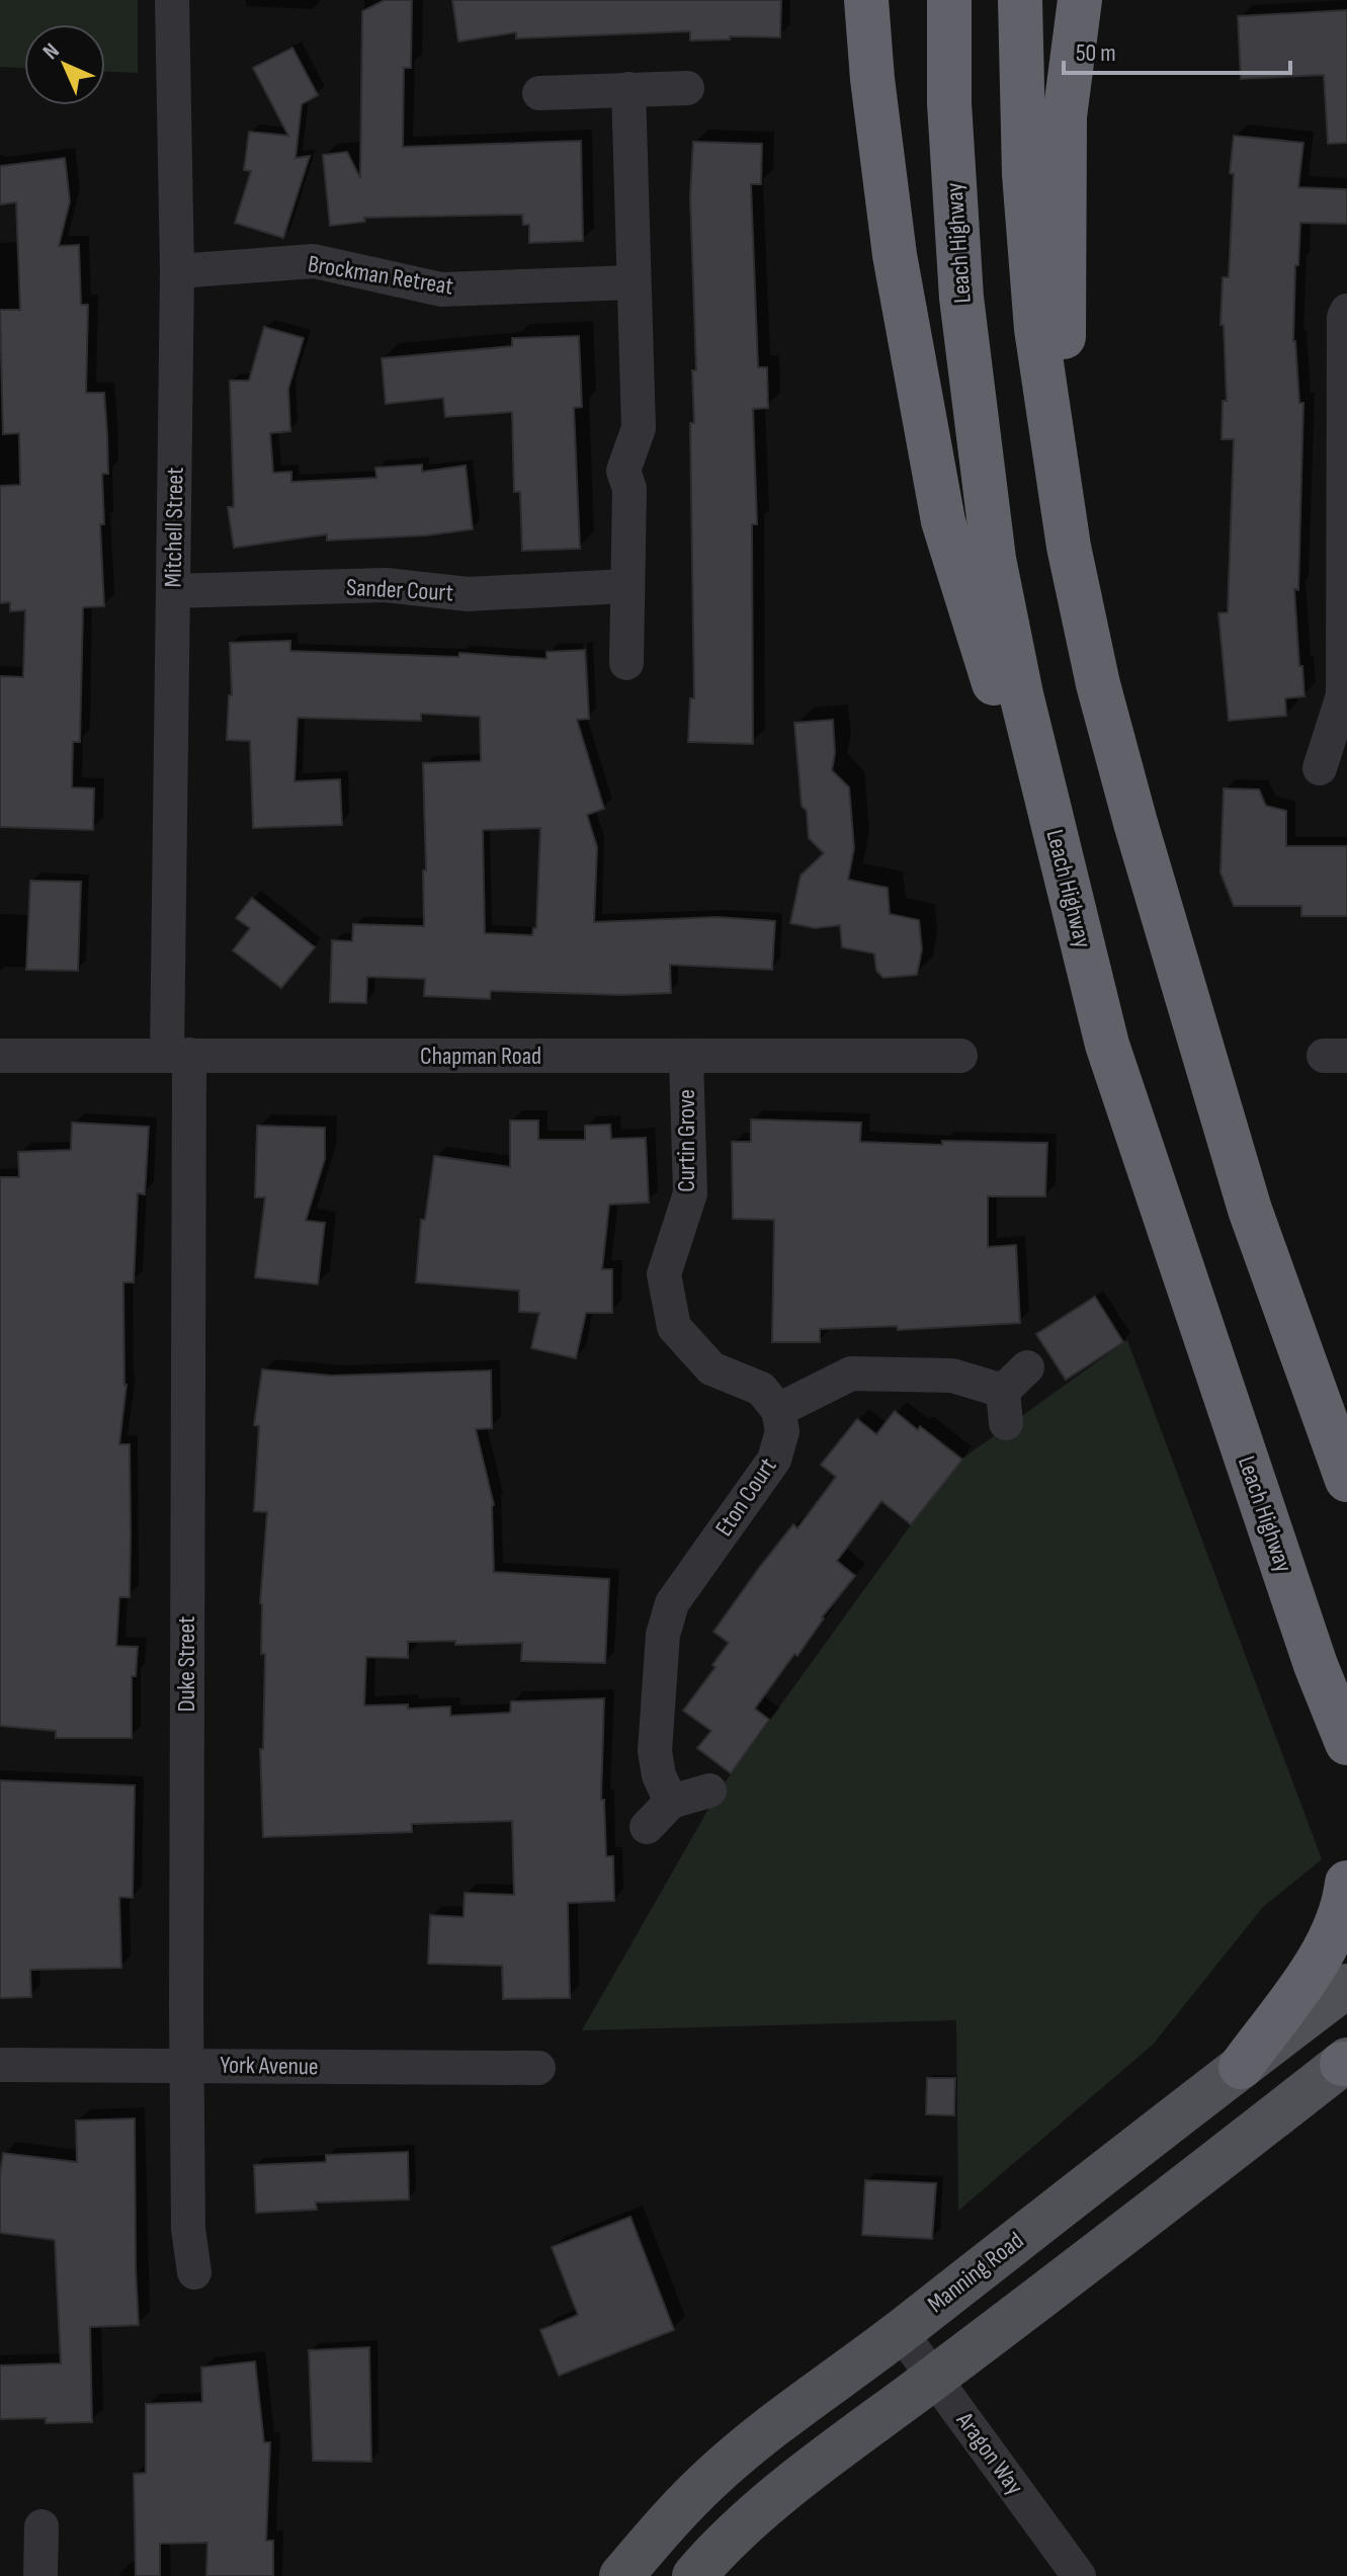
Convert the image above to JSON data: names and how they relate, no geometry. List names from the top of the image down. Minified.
{"streets":{"highway":["Leach Highway"],"main road":["Manning Road"],"street":["Brockman Retreat","Mitchell Street","Sander Court","Chapman Road","Curtin Grove","Eton Court","Duke Street","York Avenue","Aragon Way"]},"crossings":[["Brockman Retreat","Mitchell Street"],["Mitchell Street","Sander Court"],["Mitchell Street","Chapman Road"],["Mitchell Street","Duke Street"],["Chapman Road","Curtin Grove"],["Chapman Road","Duke Street"],["Curtin Grove","Eton Court"],["Duke Street","York Avenue"],["Manning Road","Aragon Way"]],"scale_bar":"50 m","north":"top left"}
